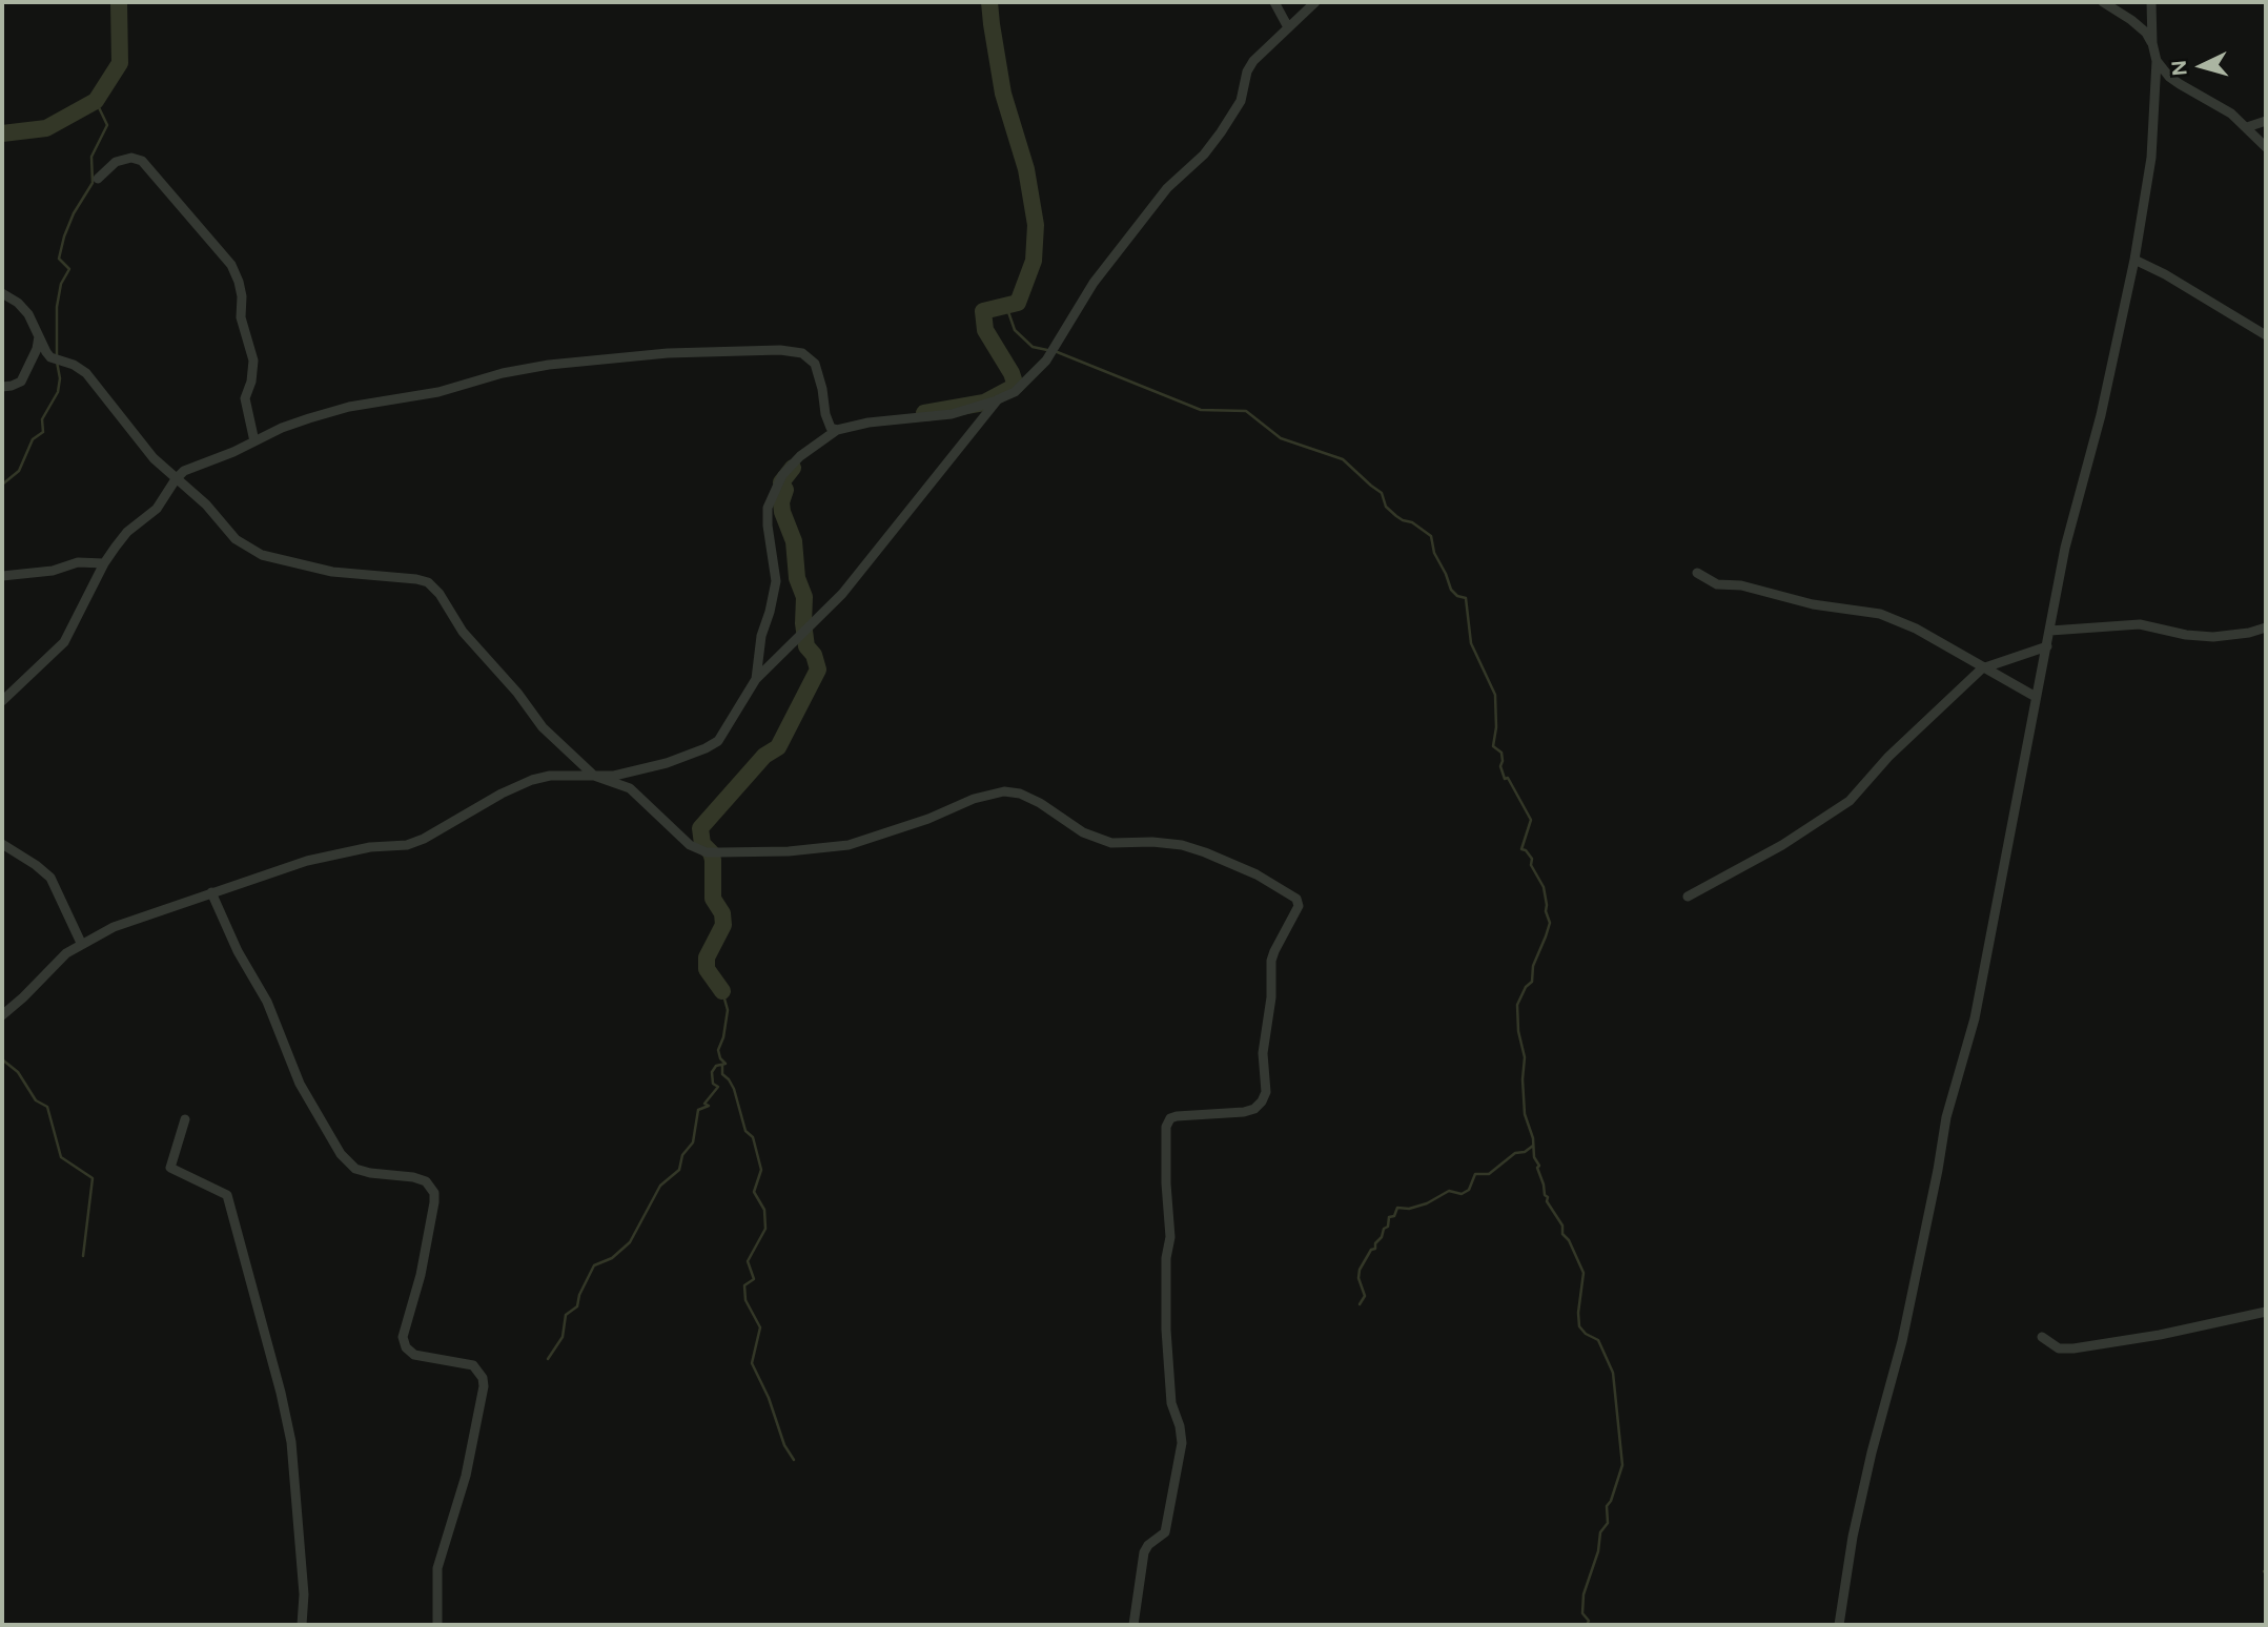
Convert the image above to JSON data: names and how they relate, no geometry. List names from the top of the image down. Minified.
{"north":"left"}
